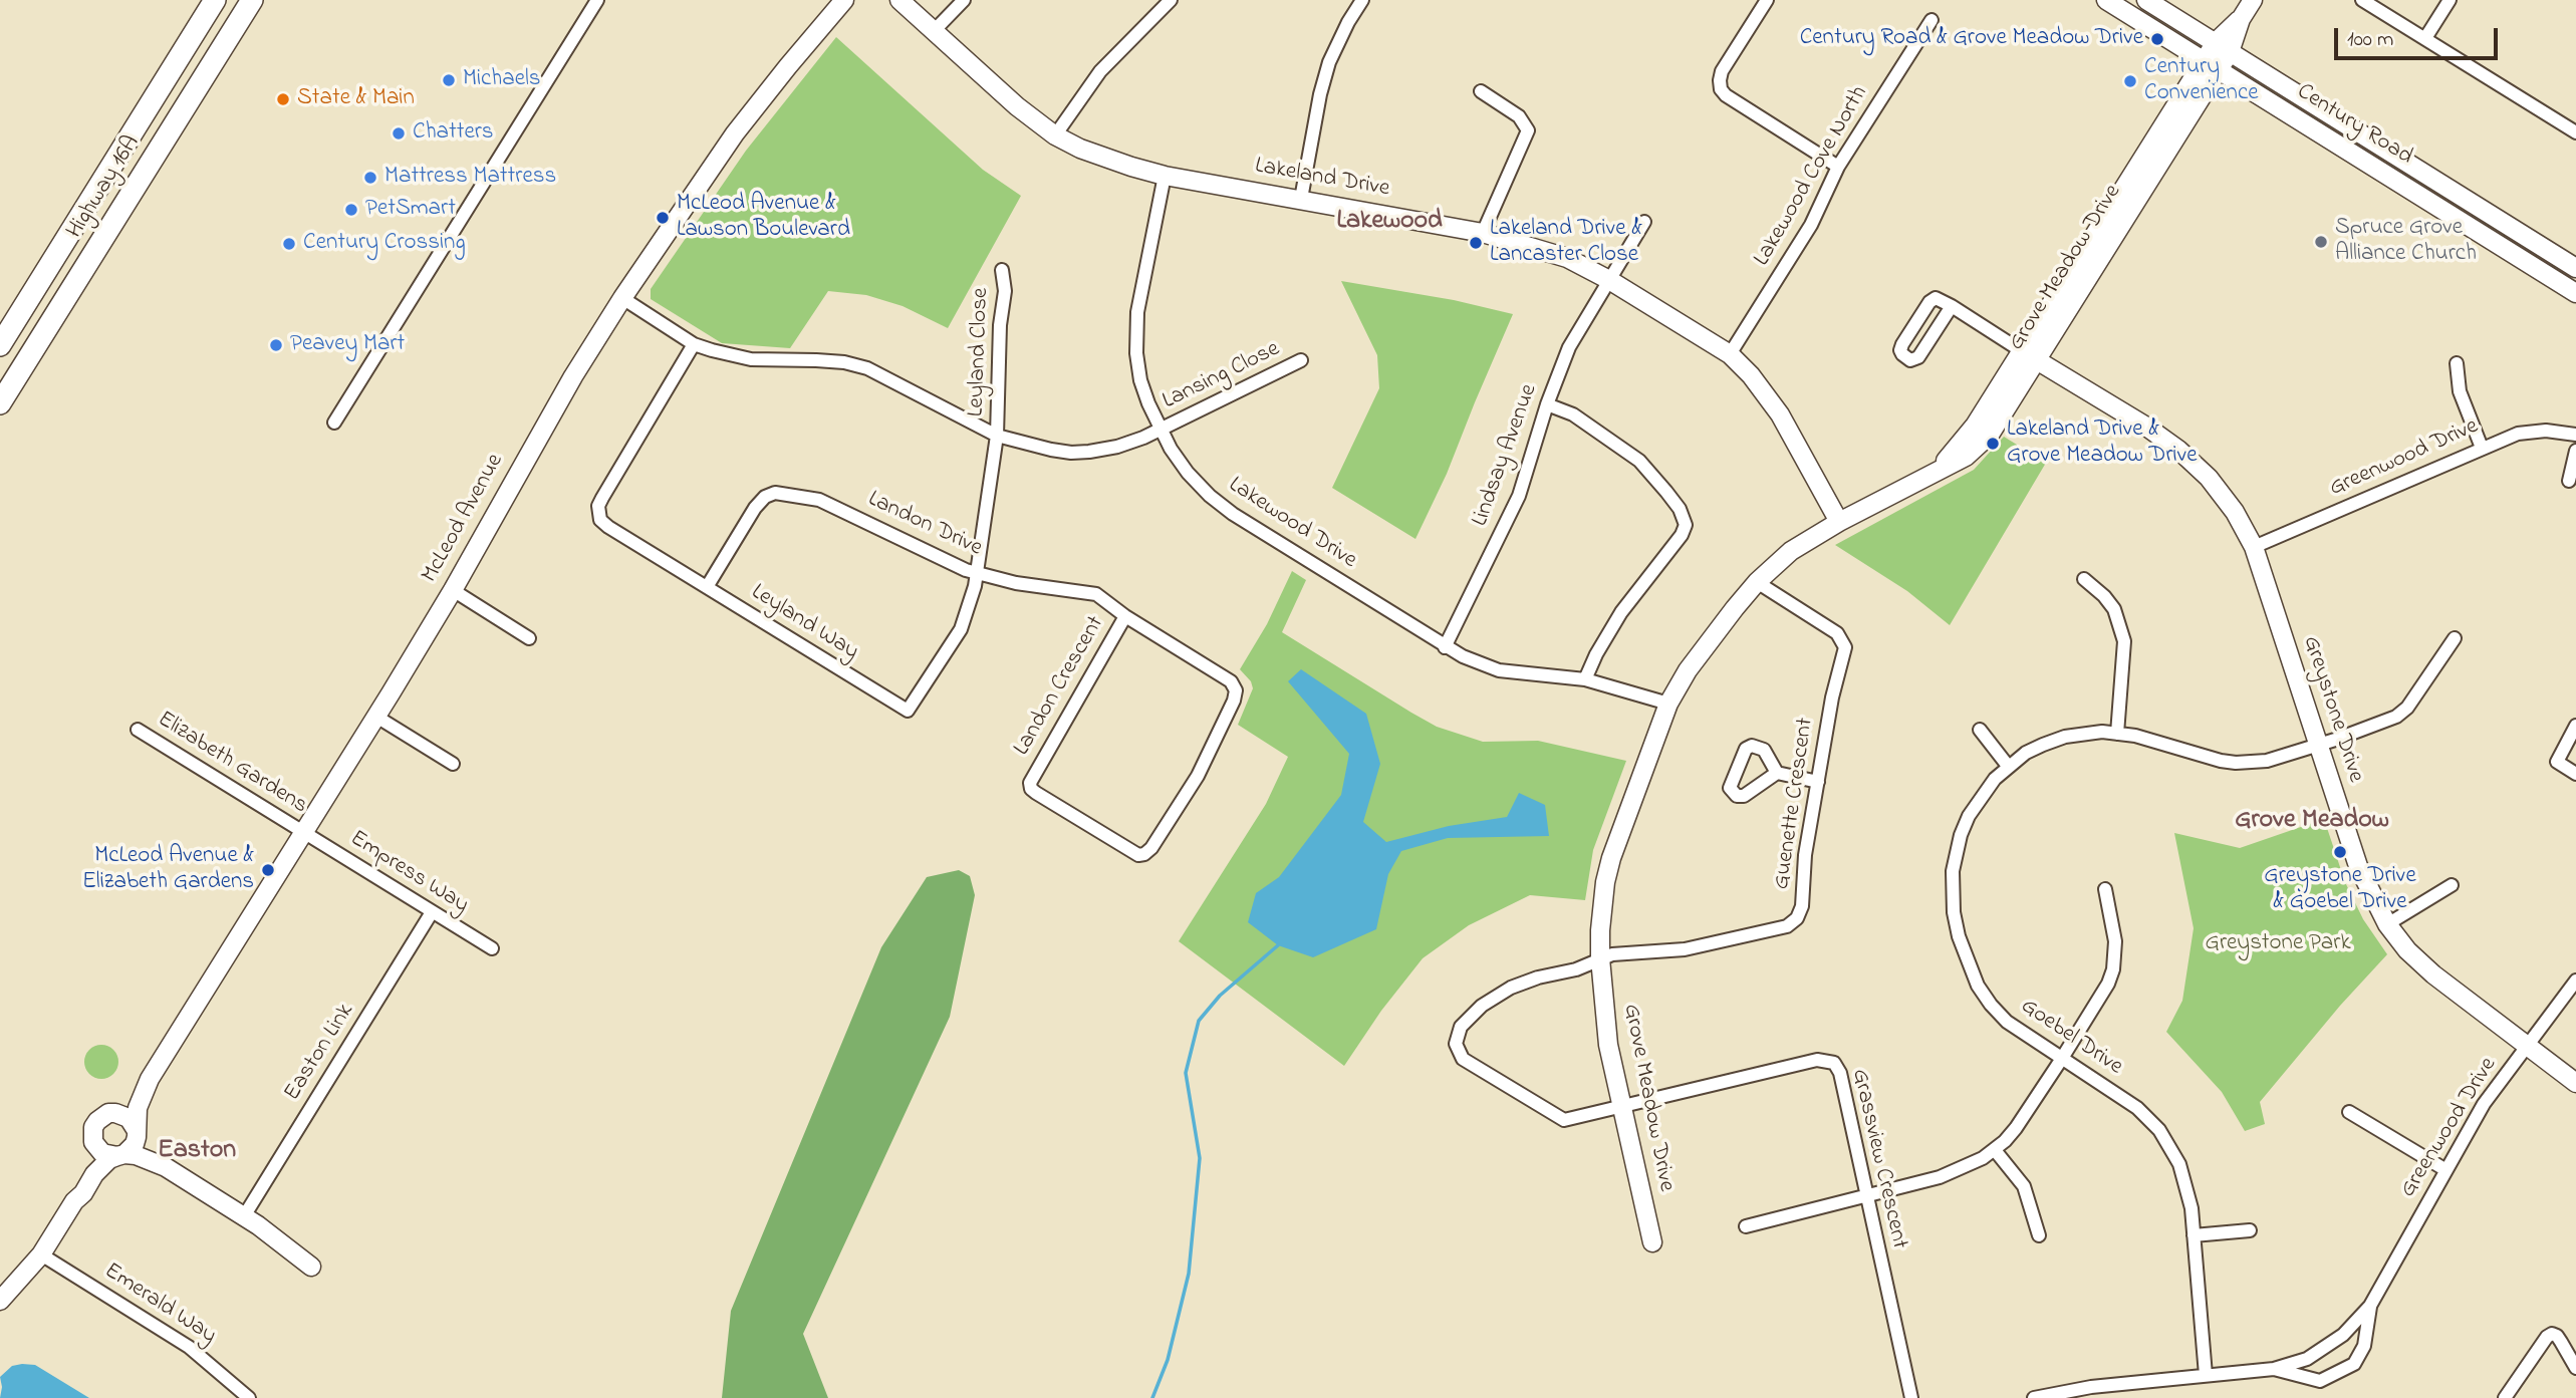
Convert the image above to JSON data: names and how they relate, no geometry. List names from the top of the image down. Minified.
{"streets":{"main road":["Highway 16A"],"street":["Century Road","Lakewood Cove North","Lakeland Drive","Grove Meadow Drive","Leyland Close","Lansing Close","Lindsay Avenue","Greenwood Drive","McLeod Avenue","Lakewood Drive","Landon Drive","Leyland Way","Landon Crescent","Greystone Drive","Elizabeth Gardens","Guenette Crescent","Empress Way","Goebel Drive","Easton Link","Grassview Crescent","Emerald Way"]},"crossings":[["Century Road","Grove Meadow Drive"],["Lakewood Cove North","Lakeland Drive"],["Lakeland Drive","Grove Meadow Drive"],["Lakeland Drive","Lindsay Avenue"],["Lakeland Drive","Lakewood Drive"],["Grove Meadow Drive","Lakewood Drive"],["Grove Meadow Drive","Greystone Drive"],["Grove Meadow Drive","Guenette Crescent"],["Grove Meadow Drive","Grassview Crescent"],["Leyland Close","Lansing Close"],["Leyland Close","Leyland Way"],["Lansing Close","McLeod Avenue"],["Lansing Close","Lakewood Drive"],["Lansing Close","Leyland Way"],["Lindsay Avenue","Lakewood Drive"],["Greenwood Drive","Greystone Drive"],["Greenwood Drive","Goebel Drive"],["McLeod Avenue","Elizabeth Gardens"],["McLeod Avenue","Empress Way"],["McLeod Avenue","Emerald Way"],["Landon Drive","Leyland Way"],["Landon Drive","Landon Crescent"],["Greystone Drive","Goebel Drive"],["Elizabeth Gardens","Empress Way"],["Guenette Crescent","Grassview Crescent"],["Empress Way","Easton Link"]],"districts":["Lakewood","Grove Meadow","Easton"],"parks":["Greystone Park"],"places":["Century Road & Grove Meadow Drive","Michaels","Century Convenience","State & Main","Chatters","Mattress Mattress","PetSmart","McLeod Avenue & Lawson Boulevard","Spruce Grove Alliance Church","Lakeland Drive & Lancaster Close","Century Crossing","Peavey Mart","Lakeland Drive & Grove Meadow Drive","Greystone Drive & Goebel Drive","McLeod Avenue & Elizabeth Gardens"],"scale_bar":"100 m"}
